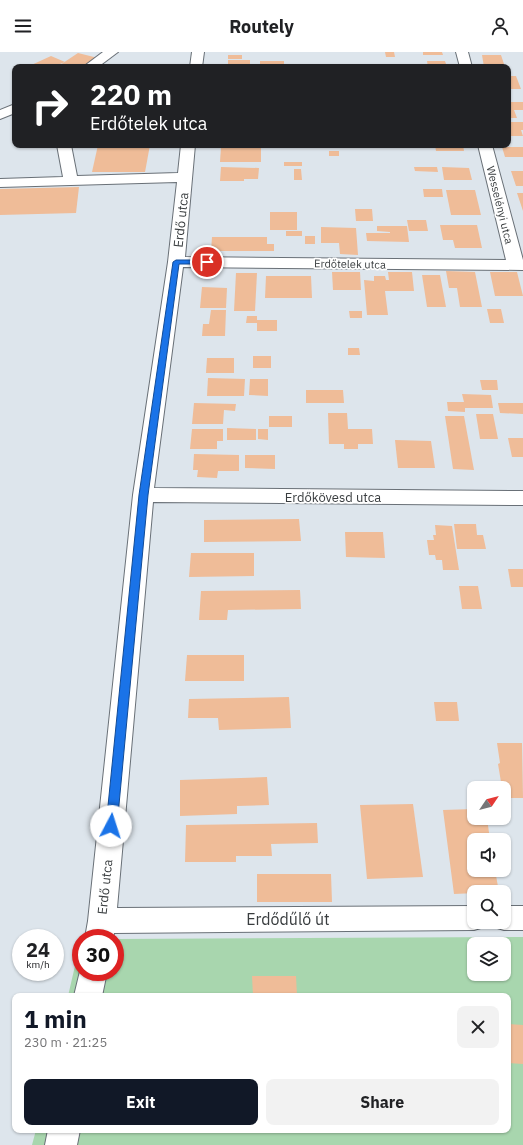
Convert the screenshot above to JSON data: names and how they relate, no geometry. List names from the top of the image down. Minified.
{"streets":{"street":["Wesselényi utca","Erdő utca","Erdőtelek utca","Erdőkövesd utca","Erdődűlő út"]},"crossings":[["Wesselényi utca","Erdőtelek utca"],["Erdő utca","Erdőtelek utca"],["Erdő utca","Erdőkövesd utca"],["Erdő utca","Erdődűlő út"]],"north":"top right","page":{"header":"Routely","turn":["220 m","Erdőtelek utca"],"speed":"24 km/h","limit":"30","heading":["1 min","230 m · 21:25"],"buttons":["Exit","Share"]}}
